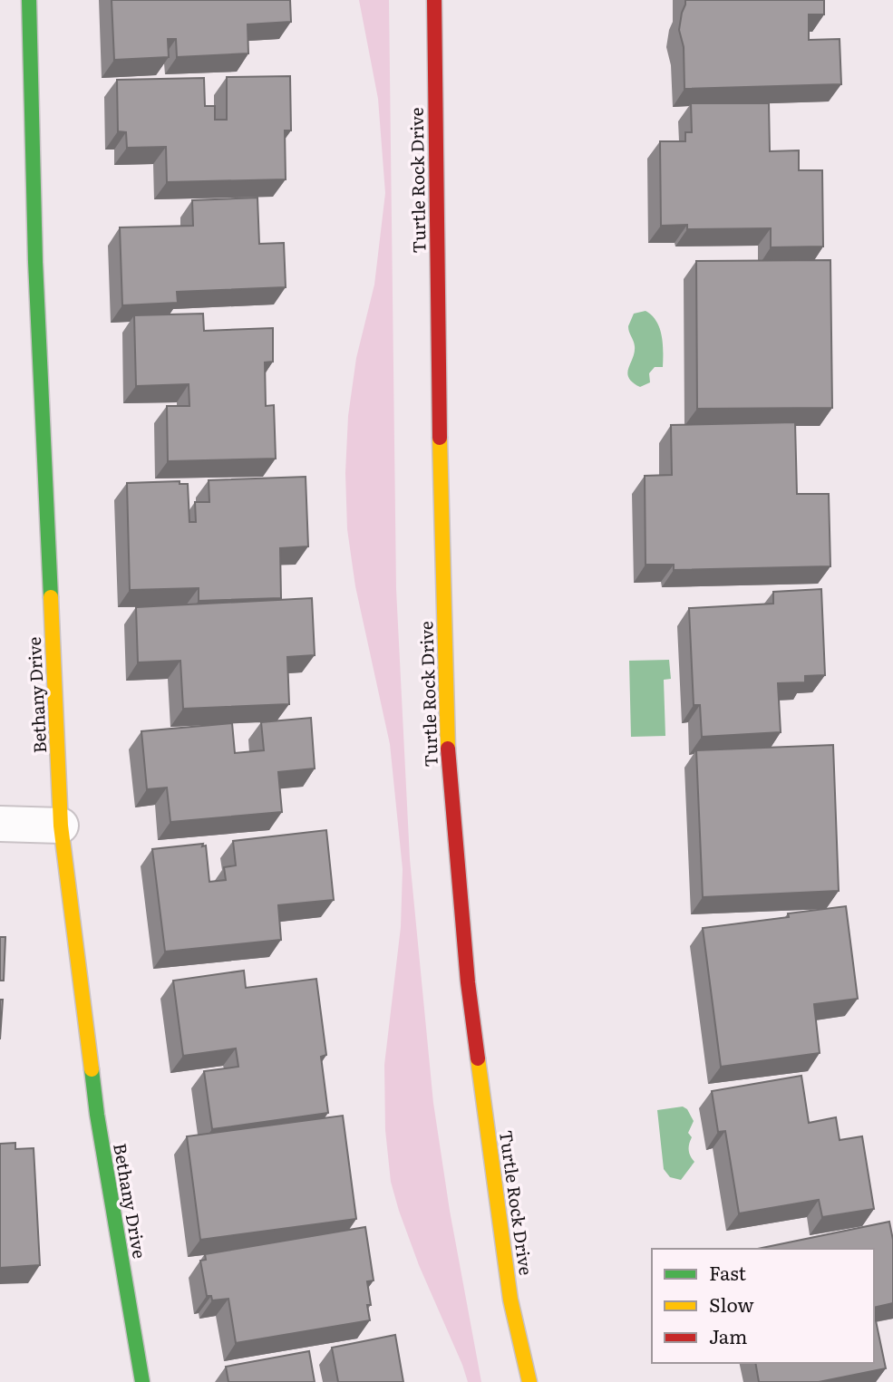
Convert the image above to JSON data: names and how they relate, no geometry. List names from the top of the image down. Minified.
{"streets":{"street":["Turtle Rock Drive","Bethany Drive"]},"legend":["Fast","Slow","Jam"]}
